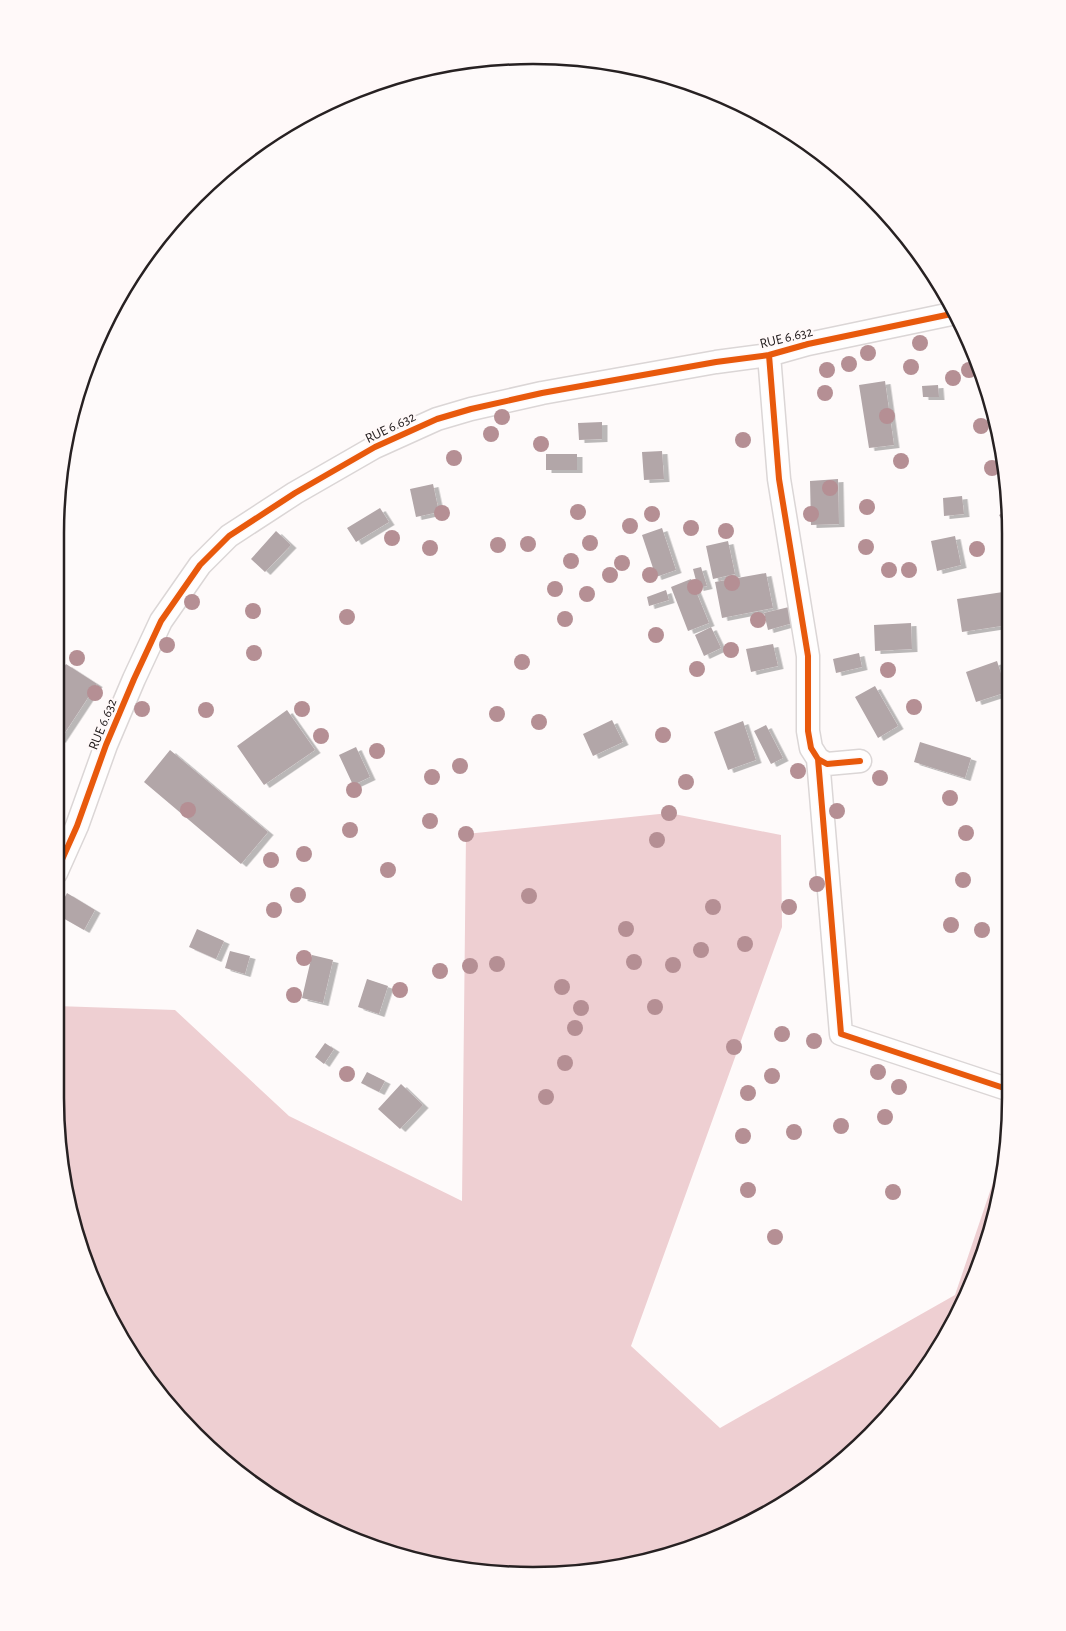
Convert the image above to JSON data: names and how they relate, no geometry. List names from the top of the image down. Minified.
{"streets":{"street":["RUE 6.632"]}}
